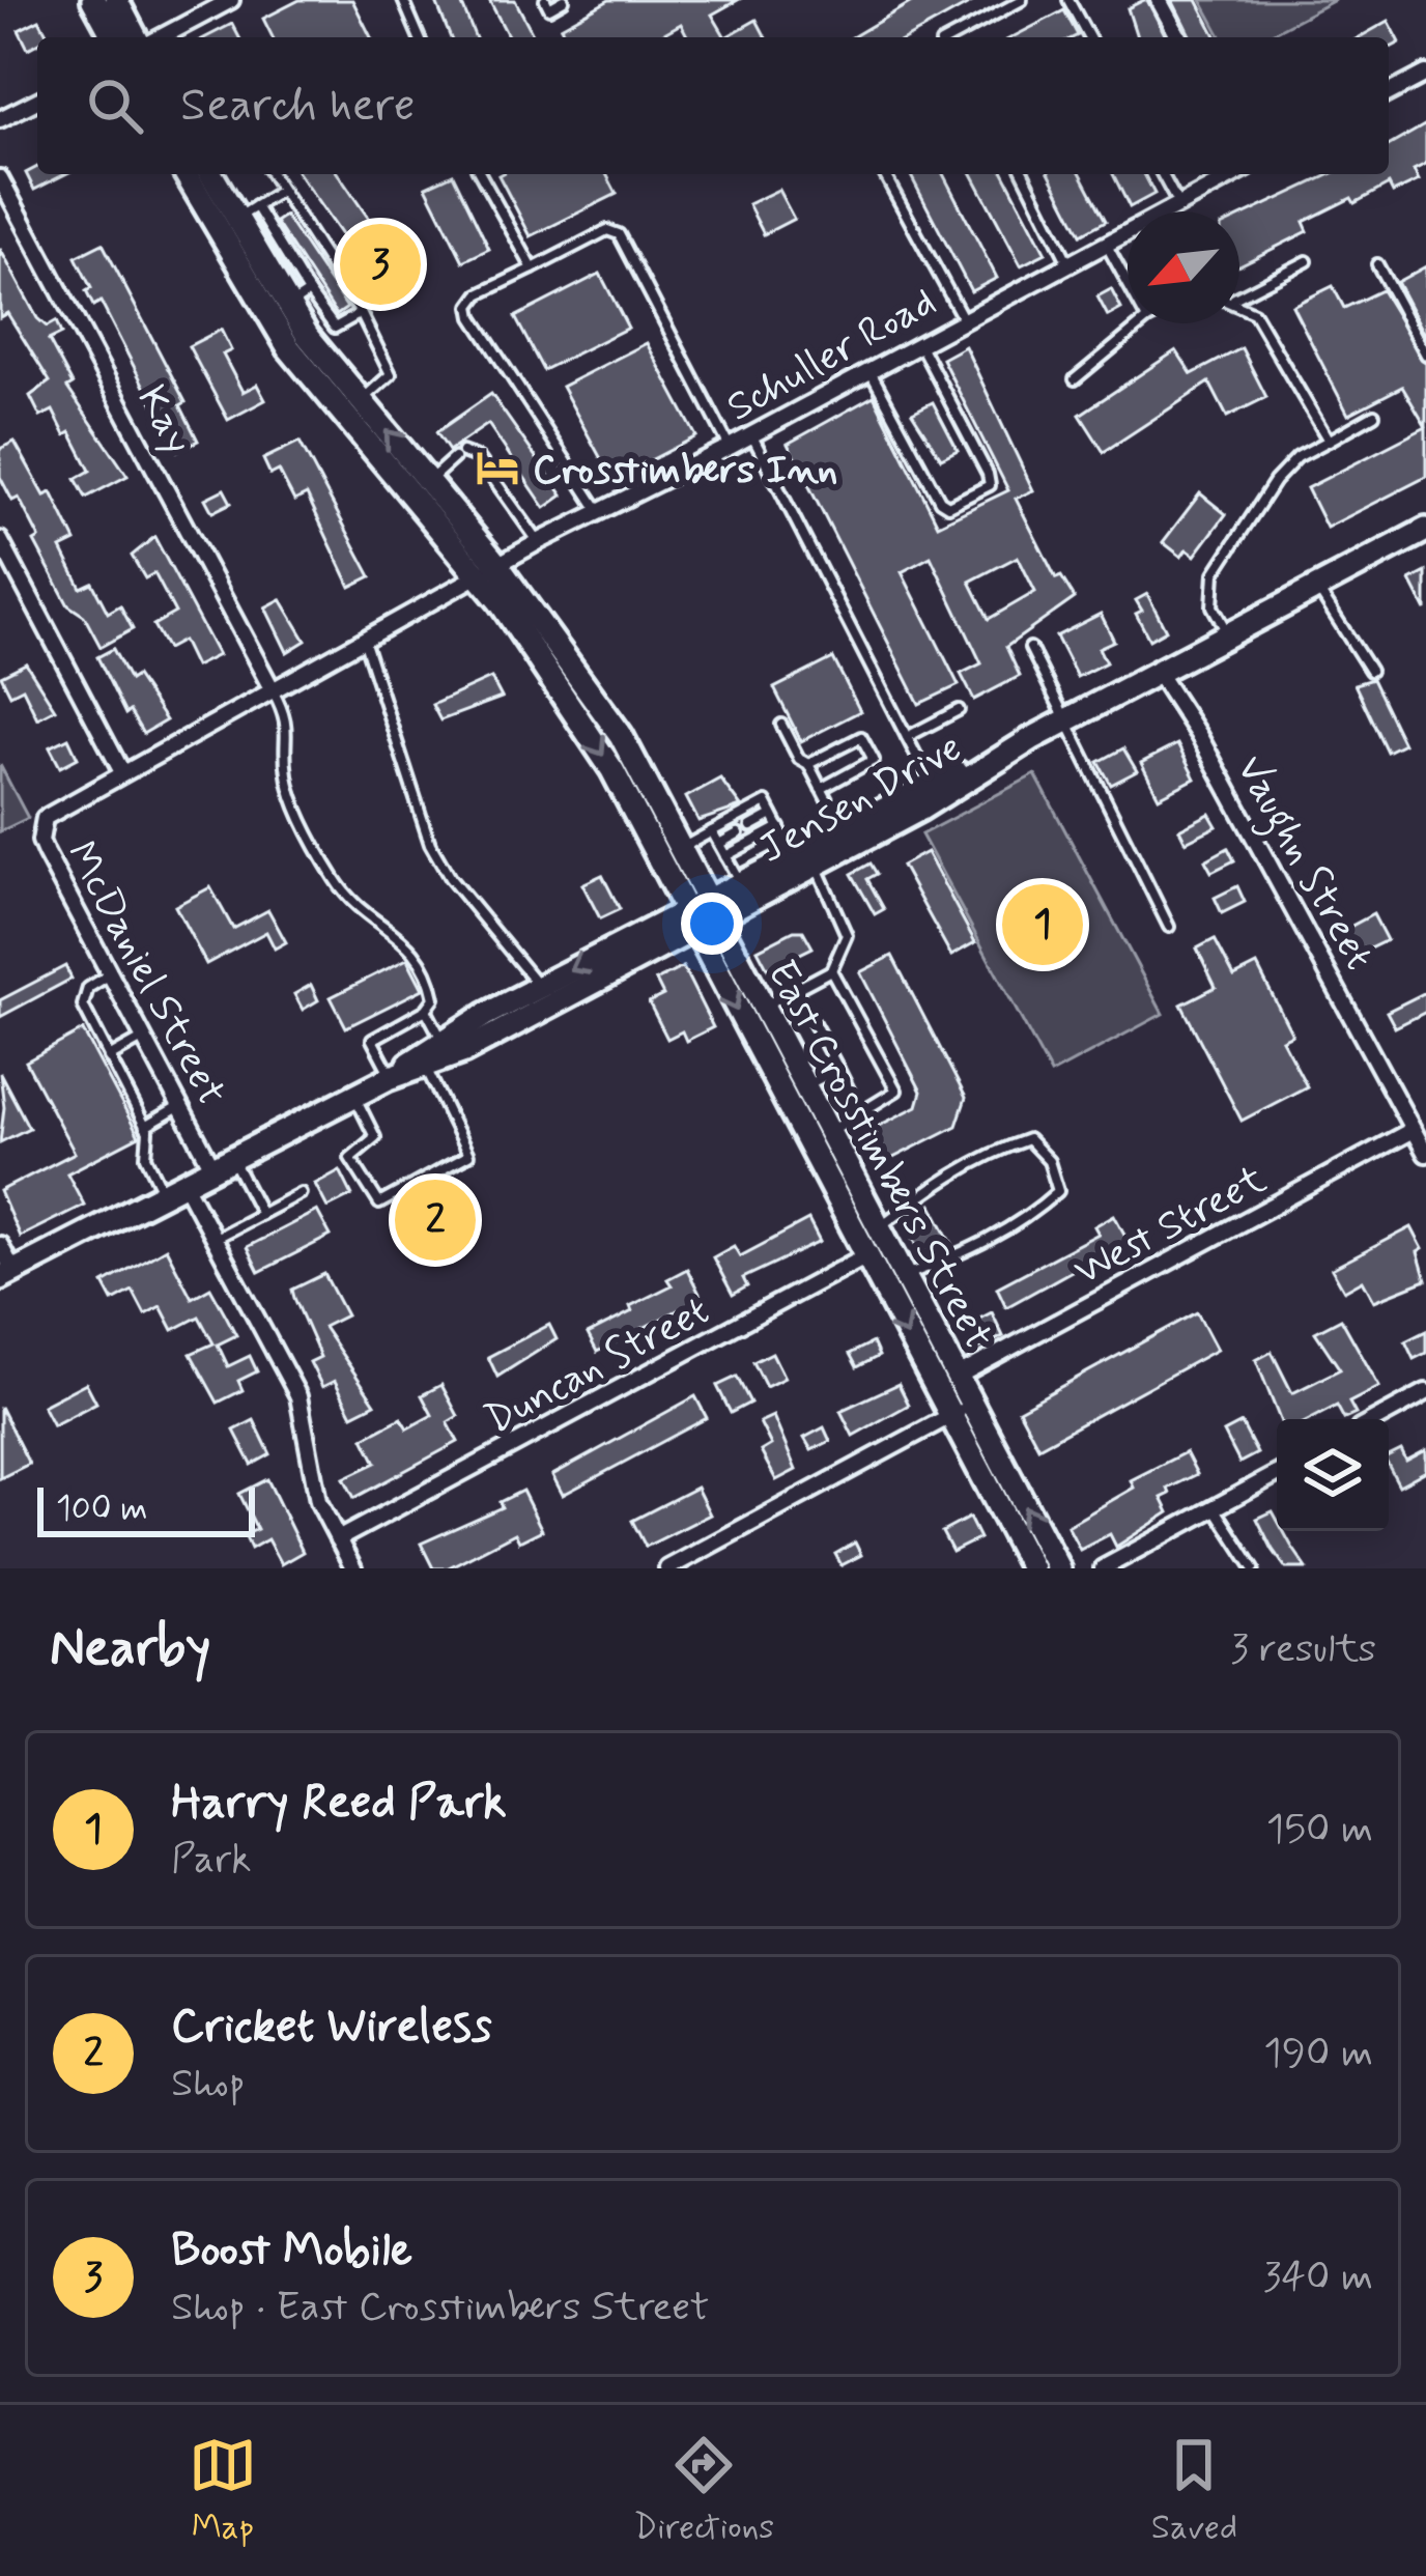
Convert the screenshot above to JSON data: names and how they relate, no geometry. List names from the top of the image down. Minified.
{"streets":{"main road":["Jensen Drive","East Crosstimbers Street"],"street":["Schuller Road","Kay","Vaughn Street","McDaniel Street","West Street","Duncan Street"]},"crossings":[["Schuller Road","Kay"],["Schuller Road","McDaniel Street"],["Schuller Road","East Crosstimbers Street"],["Jensen Drive","Vaughn Street"],["Jensen Drive","McDaniel Street"],["Jensen Drive","East Crosstimbers Street"],["Vaughn Street","West Street"],["East Crosstimbers Street","West Street"],["East Crosstimbers Street","Duncan Street"]],"places":{"hotel":["Crosstimbers Inn"]},"scale_bar":"100 m","north":"bottom left","page":{"search":"Search here","pins":["3","1","2"],"scale":"100 m","heading":["Nearby","3 results"],"list":[{"mark":"1","name":"Harry Reed Park","note":"Park","value":"150 m"},{"mark":"2","name":"Cricket Wireless","note":"Shop","value":"190 m"},{"mark":"3","name":"Boost Mobile","note":"Shop · East Crosstimbers Street","value":"340 m"}],"nav":["Map","Directions","Saved"]}}
